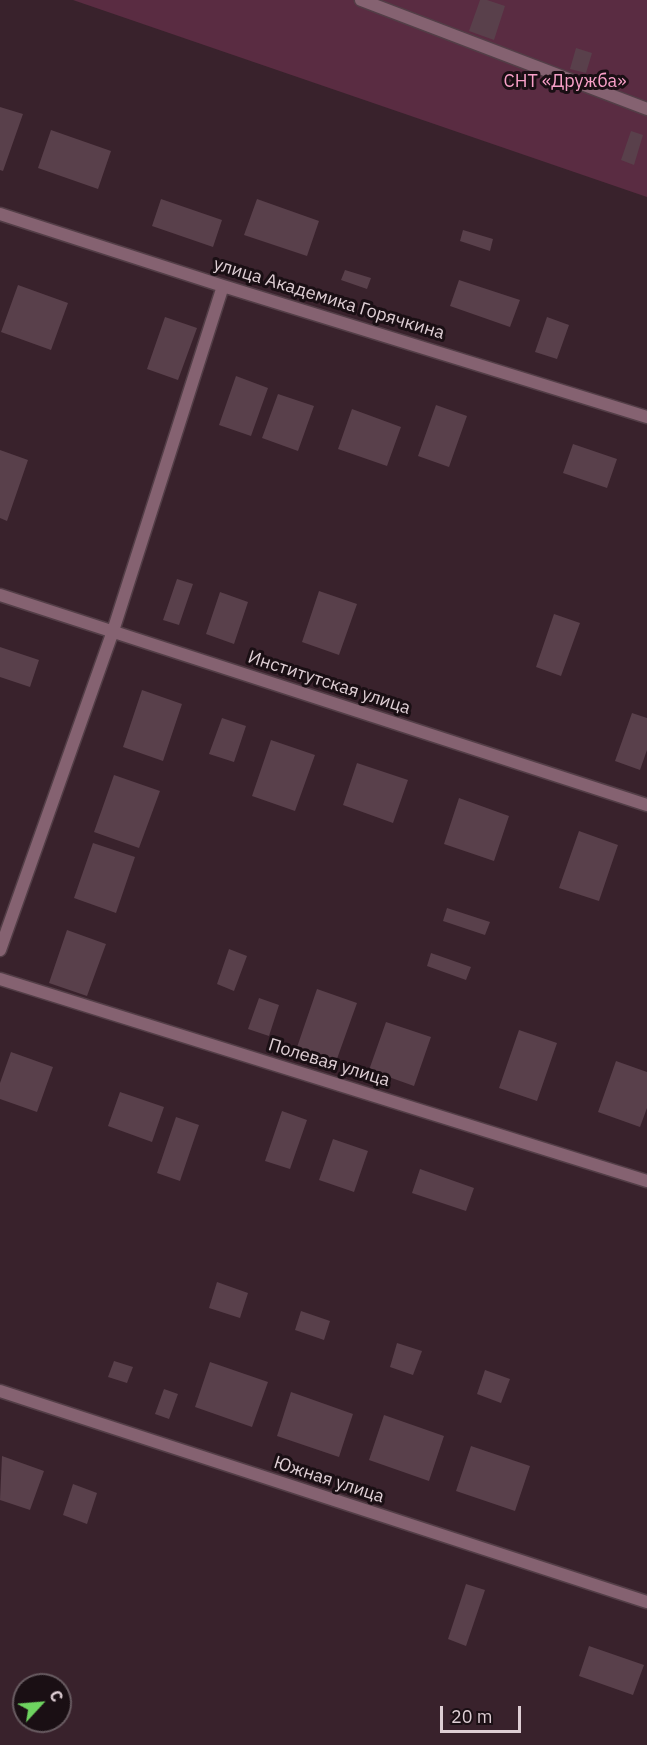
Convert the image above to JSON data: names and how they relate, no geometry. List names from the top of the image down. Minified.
{"streets":{"lane":["улица Академика Горячкина","Институтская улица","Полевая улица","Южная улица"]},"parks":["СНТ «Дружба»"],"scale_bar":"20 m","north":"top right"}
